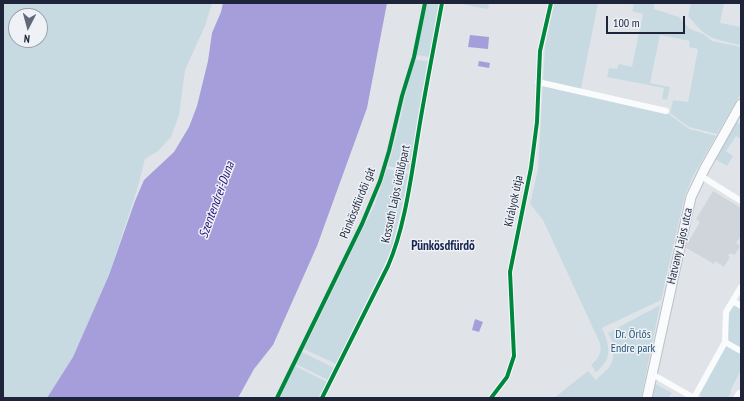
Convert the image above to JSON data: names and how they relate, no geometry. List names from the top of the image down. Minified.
{"streets":{"street":["Kossuth Lajos üdülőpart","Királyok útja","Hatvany Lajos utca"],"cycle path":["Pünkösdfürdői gát"]},"districts":["Pünkösdfürdő"],"water":["Szentendrei-Duna"],"parks":["Dr. Örlős Endre park"],"scale_bar":"100 m","north":"bottom"}
